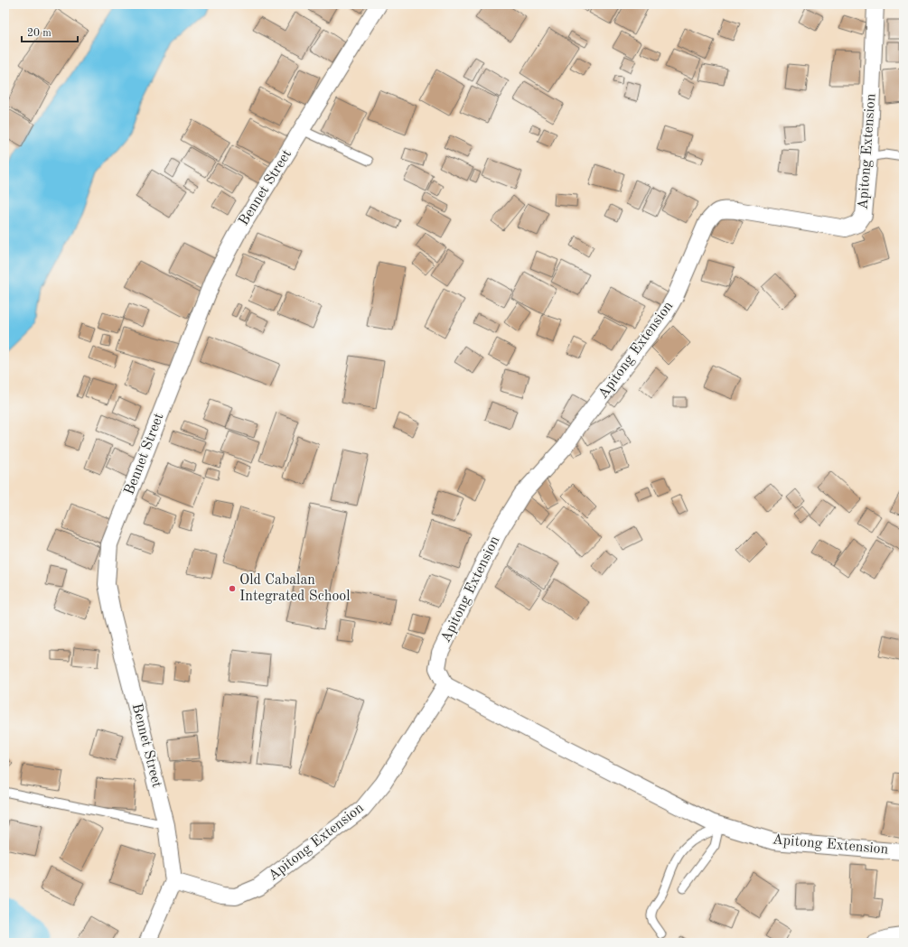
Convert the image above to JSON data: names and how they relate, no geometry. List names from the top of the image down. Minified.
{"streets":{"street":["Apitong Extension","Bennet Street"]},"crossings":[["Apitong Extension","Bennet Street"]],"places":["Old Cabalan Integrated School"],"scale_bar":"20 m"}
